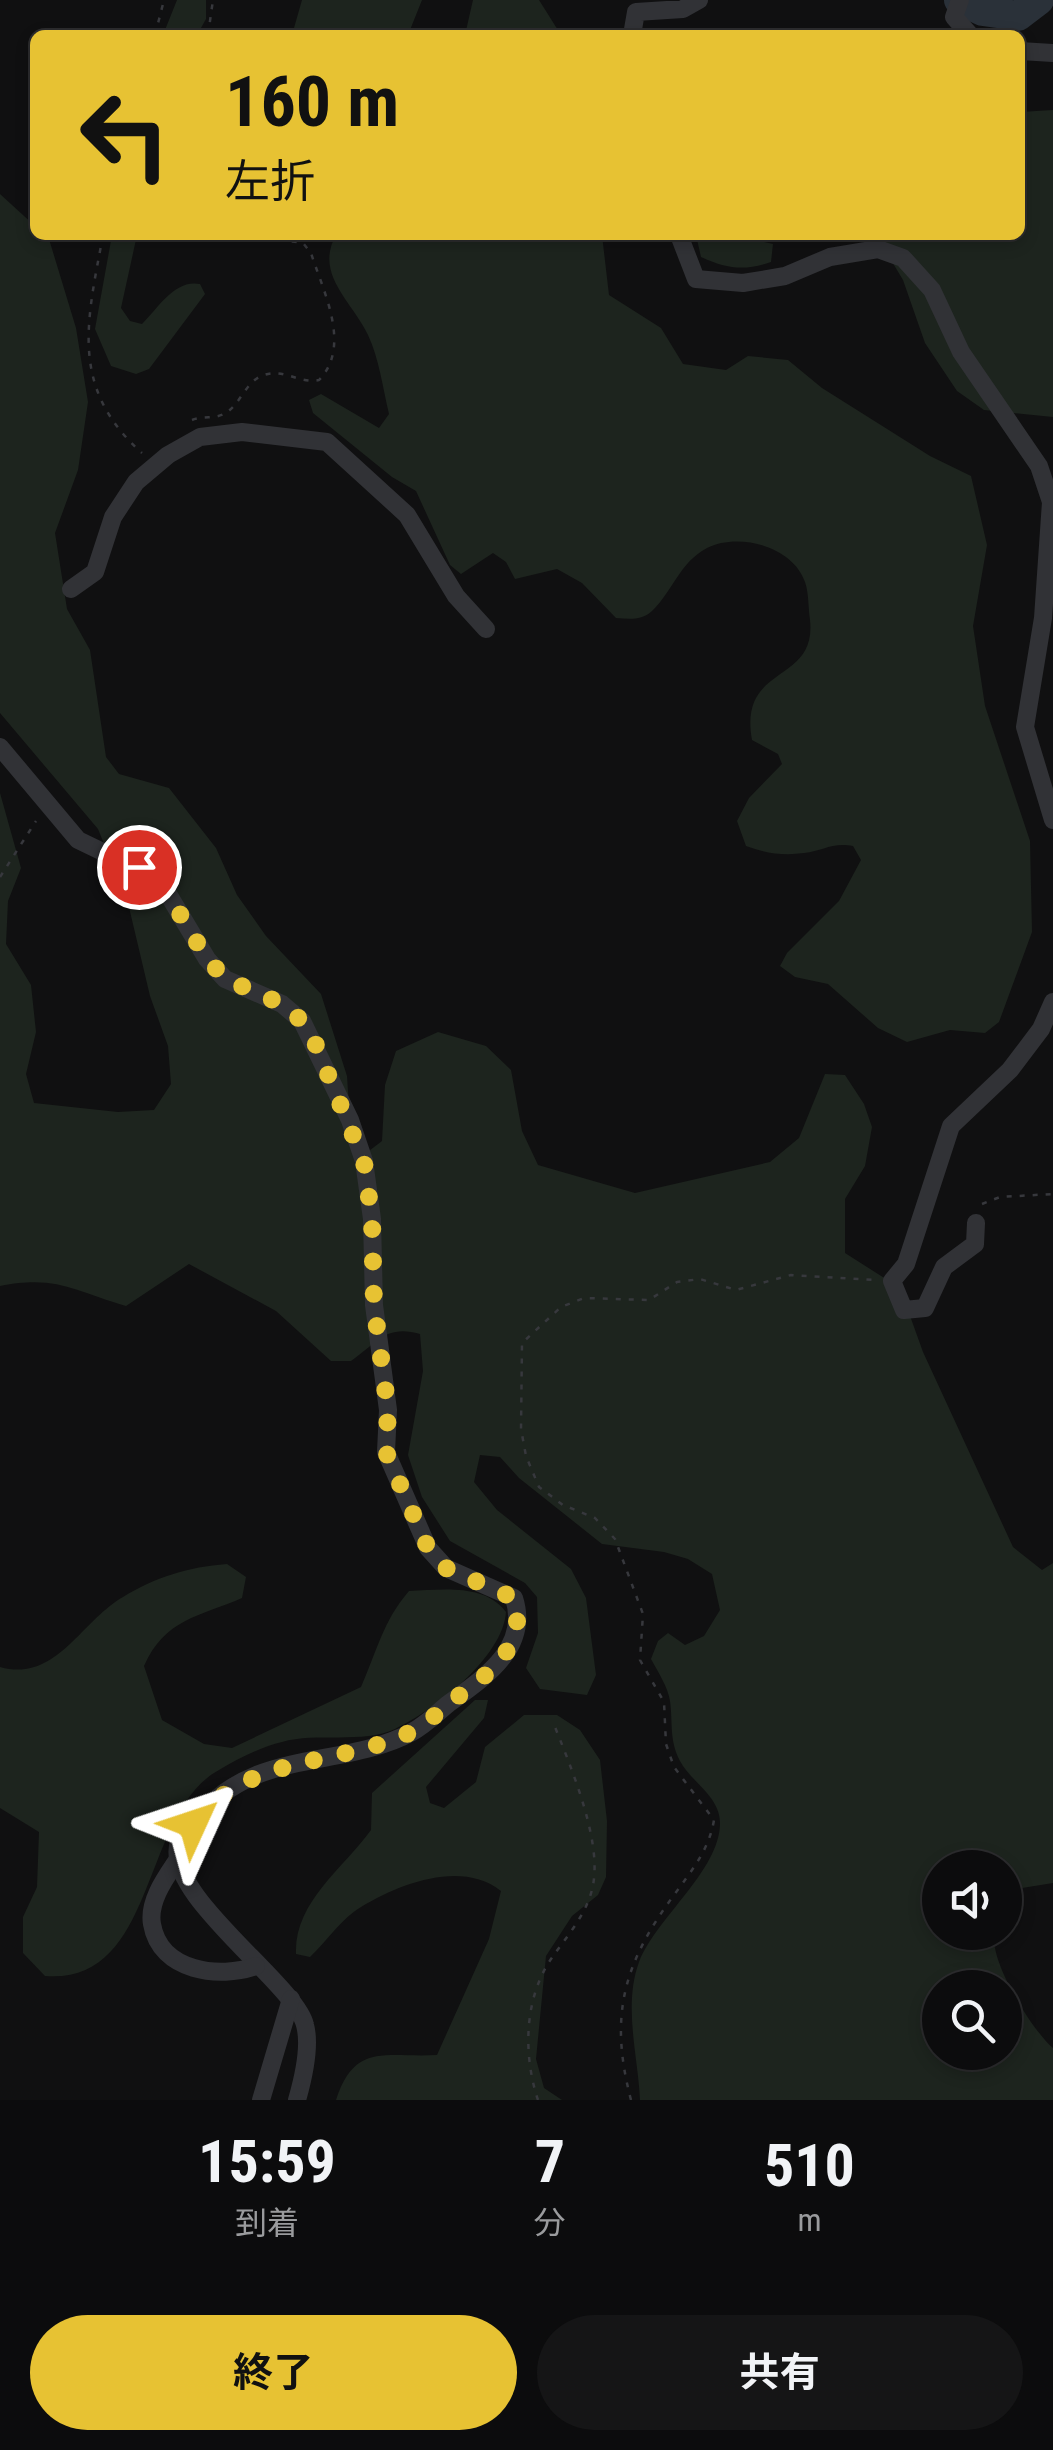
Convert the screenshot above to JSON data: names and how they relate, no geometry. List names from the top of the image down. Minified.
{"page":{"turn":["160 m","左折"],"eta":["15:59","到着","7","分","510","m"],"buttons":["終了","共有"]}}
